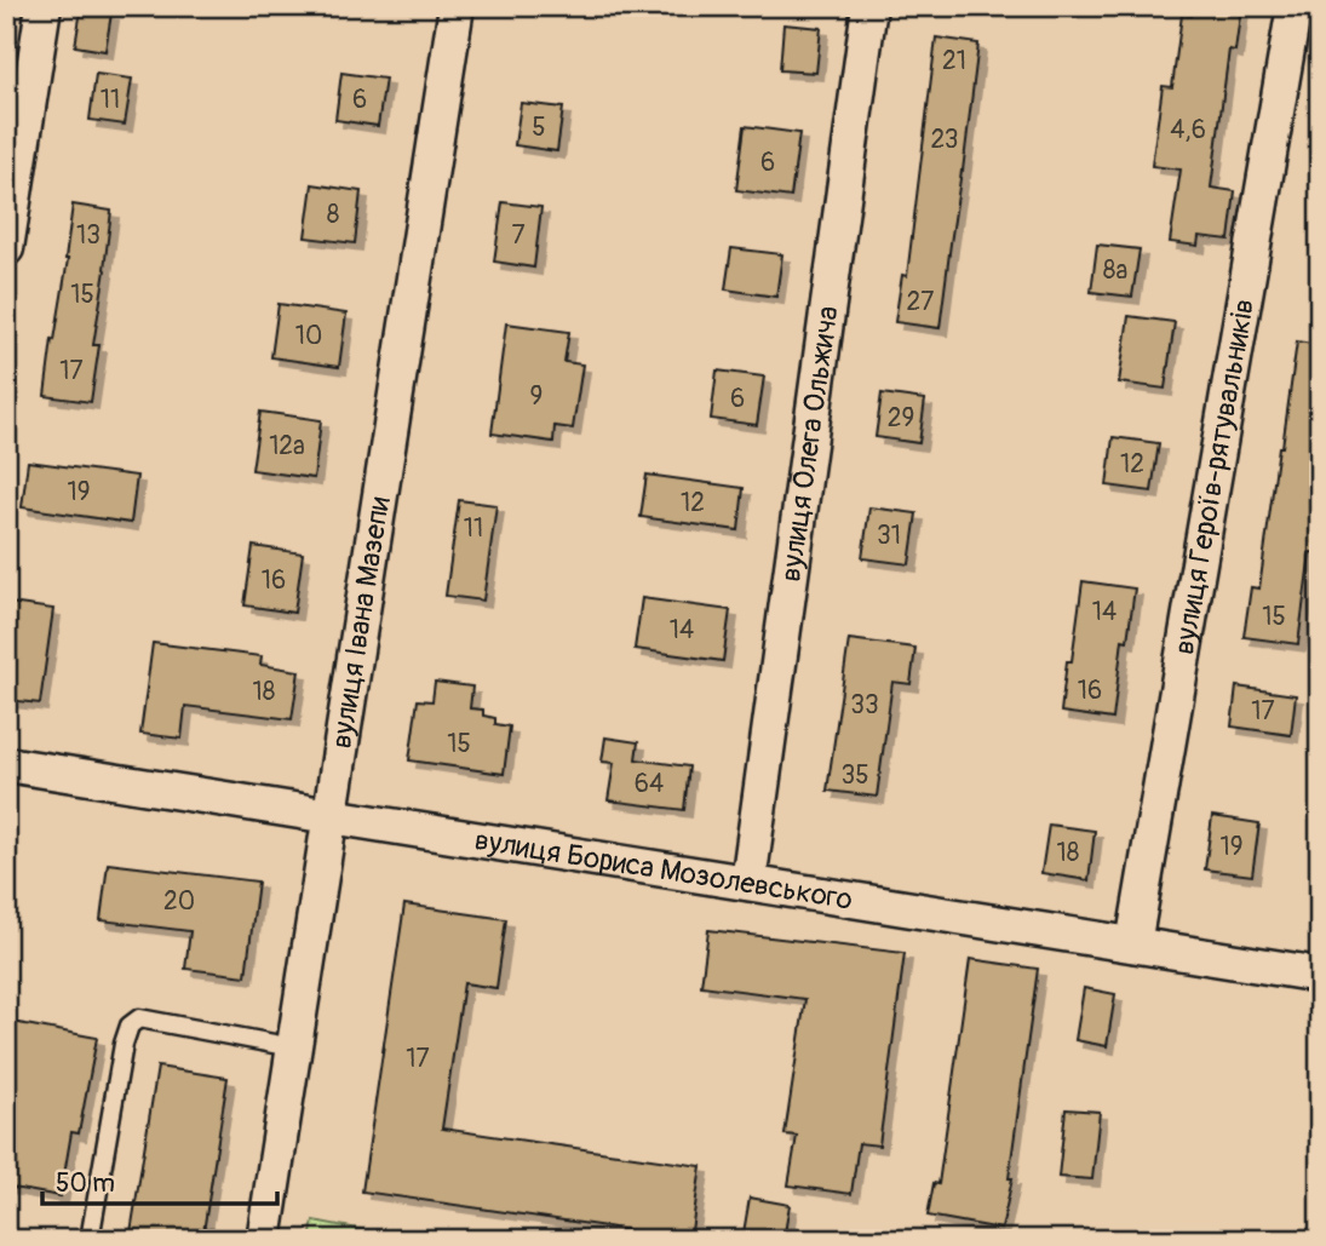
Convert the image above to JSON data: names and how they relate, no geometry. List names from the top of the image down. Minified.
{"streets":{"street":["вулиця Олега Ольжича","вулиця Героїв-рятувальників","вулиця Івана Мазепи","вулиця Бориса Мозолевського"]},"crossings":[["вулиця Олега Ольжича","вулиця Бориса Мозолевського"],["вулиця Героїв-рятувальників","вулиця Бориса Мозолевського"],["вулиця Івана Мазепи","вулиця Бориса Мозолевського"]],"house_numbers":["21","11","6","5","4,6","23","6","8","13","7","8а","15","27","10","17","9","6","29","12а","12","19","12","11","31","16","14","15","14","16","18","33","17","15","35","64","19","18","20","17"],"scale_bar":"50 m"}
